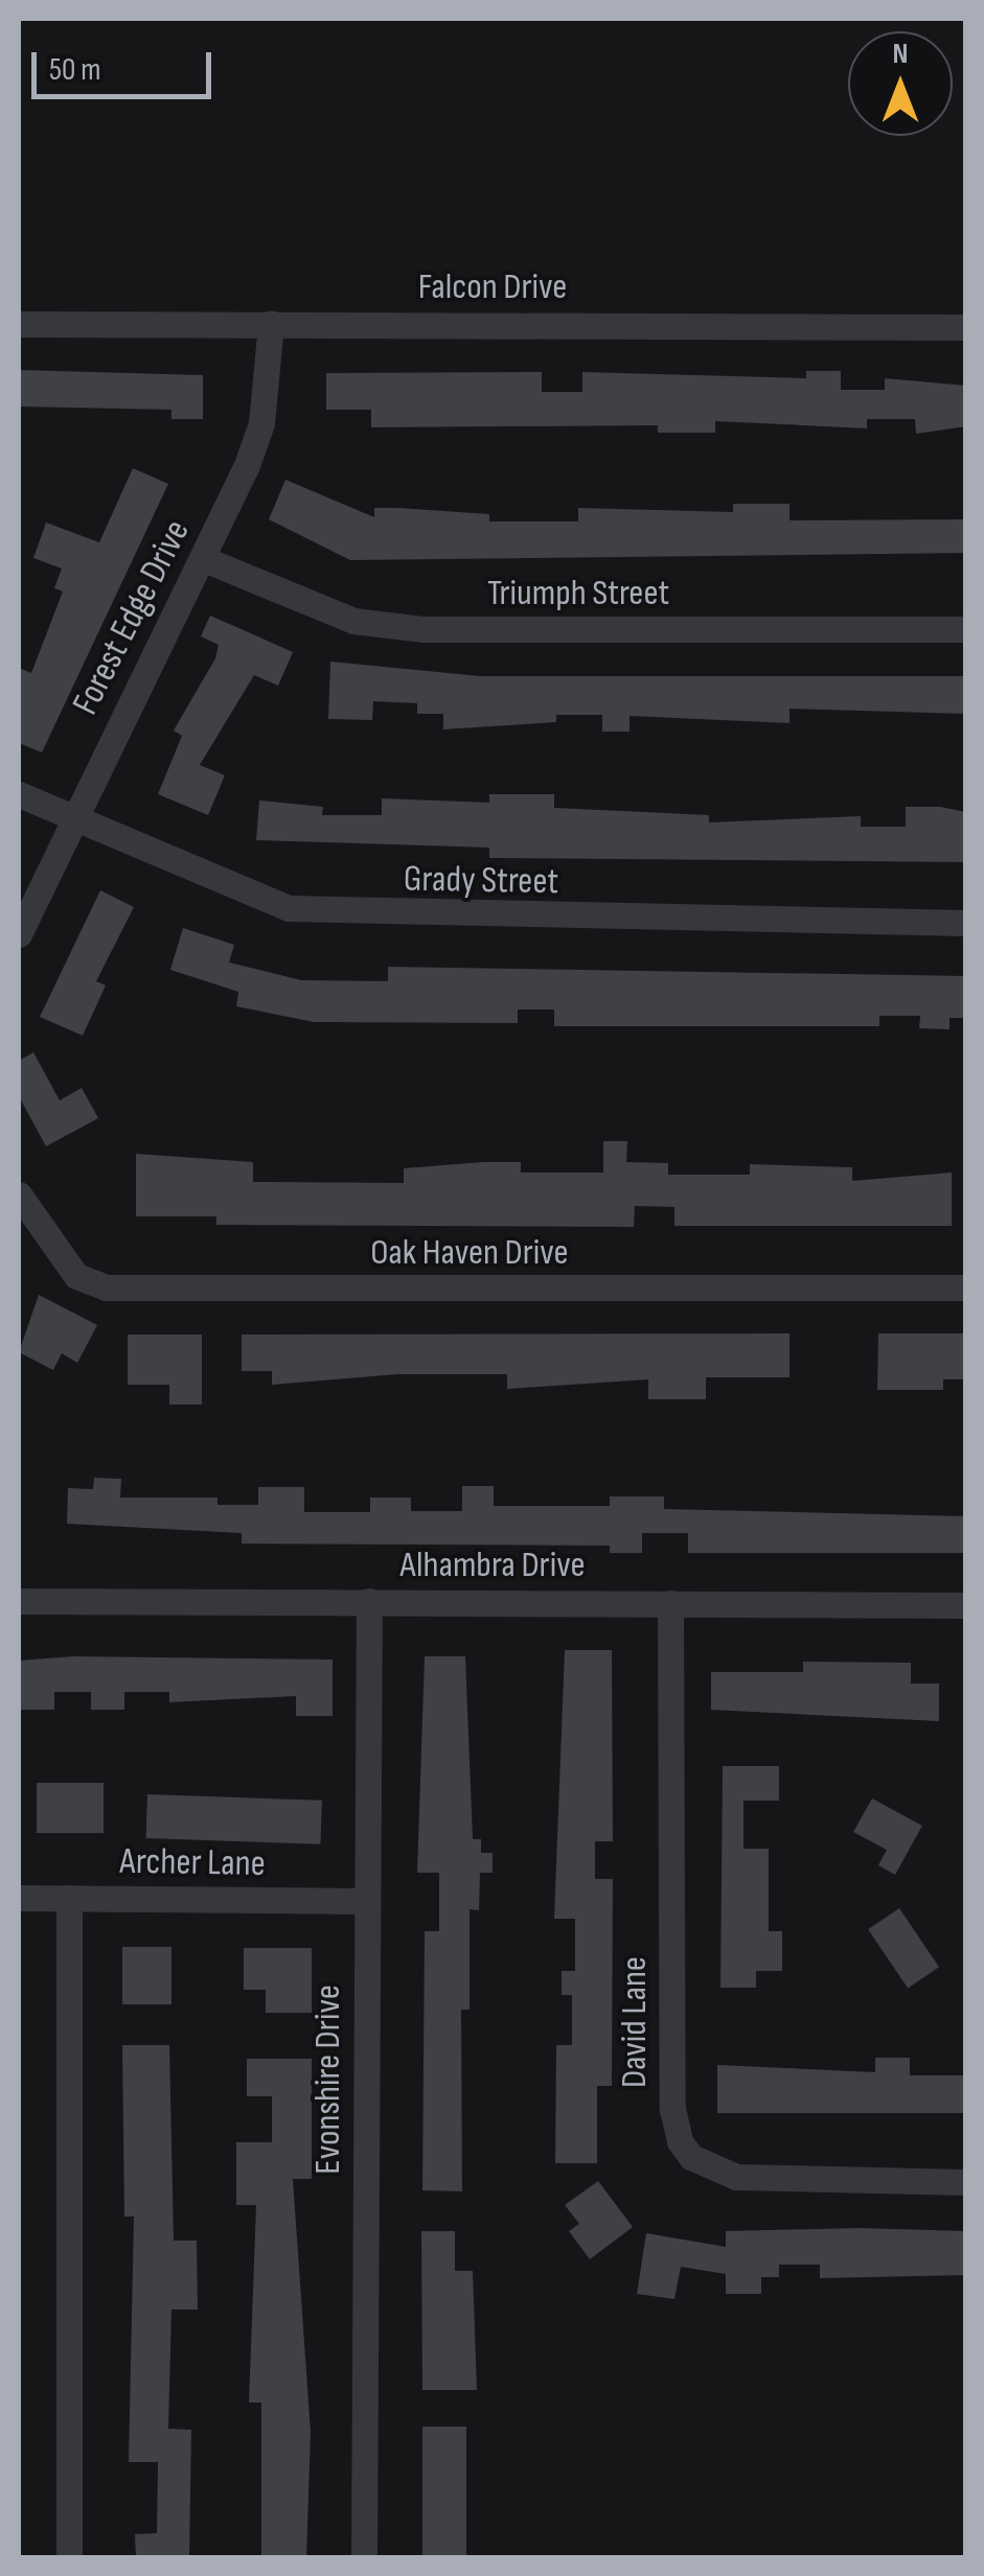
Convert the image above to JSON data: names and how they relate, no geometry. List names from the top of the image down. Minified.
{"streets":{"street":["Falcon Drive","Triumph Street","Forest Edge Drive","Grady Street","Oak Haven Drive","Alhambra Drive","Archer Lane","David Lane","Evonshire Drive"]},"crossings":[["Falcon Drive","Forest Edge Drive"],["Triumph Street","Forest Edge Drive"],["Forest Edge Drive","Grady Street"],["Alhambra Drive","David Lane"],["Alhambra Drive","Evonshire Drive"],["Archer Lane","Evonshire Drive"]],"scale_bar":"50 m","north":"top"}
